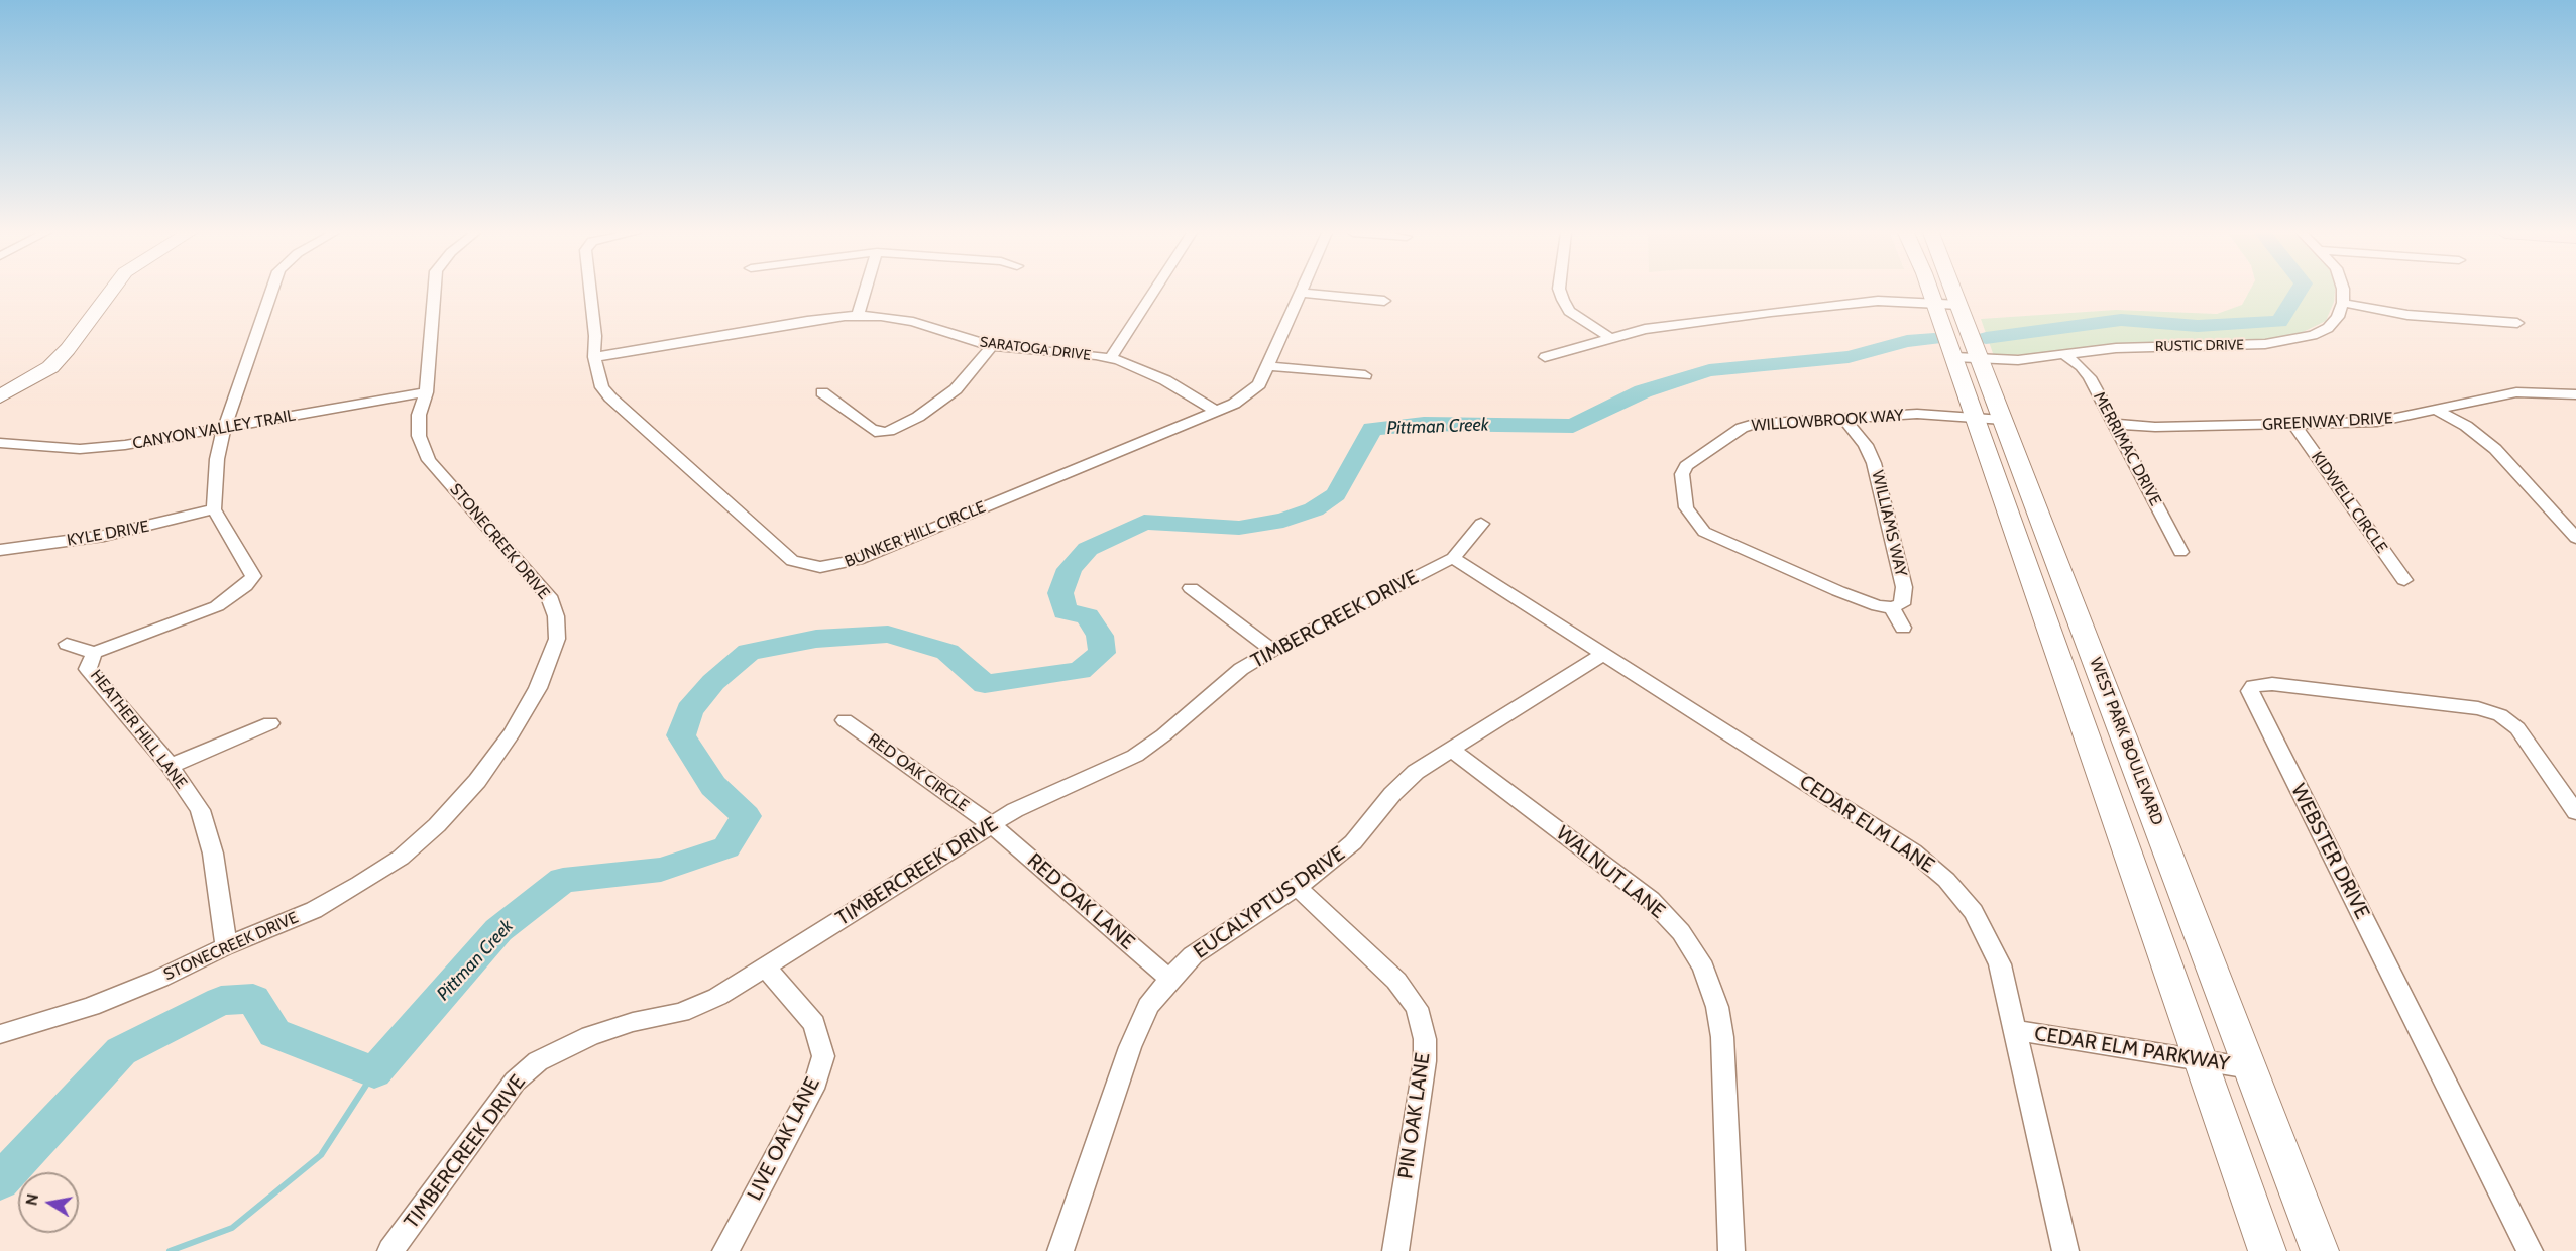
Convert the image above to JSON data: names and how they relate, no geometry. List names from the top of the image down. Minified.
{"streets":{"main road":["WEST PARK BOULEVARD"],"street":["RUSTIC DRIVE","SARATOGA DRIVE","WILLOWBROOK WAY","GREENWAY DRIVE","CANYON VALLEY TRAIL","MERRIMAC DRIVE","KIDWELL CIRCLE","WILLIAMS WAY","KYLE DRIVE","BUNKER HILL CIRCLE","STONECREEK DRIVE","TIMBERCREEK DRIVE","HEATHER HILL LANE","RED OAK CIRCLE","CEDAR ELM LANE","WEBSTER DRIVE","WALNUT LANE","RED OAK LANE","EUCALYPTUS DRIVE","CEDAR ELM PARKWAY","PIN OAK LANE","LIVE OAK LANE"]},"crossings":[["RUSTIC DRIVE","MERRIMAC DRIVE"],["RUSTIC DRIVE","WEST PARK BOULEVARD"],["SARATOGA DRIVE","BUNKER HILL CIRCLE"],["WILLOWBROOK WAY","WILLIAMS WAY"],["WILLOWBROOK WAY","WEST PARK BOULEVARD"],["GREENWAY DRIVE","MERRIMAC DRIVE"],["GREENWAY DRIVE","KIDWELL CIRCLE"],["CANYON VALLEY TRAIL","STONECREEK DRIVE"],["KYLE DRIVE","HEATHER HILL LANE"],["STONECREEK DRIVE","HEATHER HILL LANE"],["TIMBERCREEK DRIVE","RED OAK CIRCLE"],["TIMBERCREEK DRIVE","CEDAR ELM LANE"],["TIMBERCREEK DRIVE","RED OAK LANE"],["TIMBERCREEK DRIVE","LIVE OAK LANE"],["WEST PARK BOULEVARD","CEDAR ELM PARKWAY"],["RED OAK CIRCLE","RED OAK LANE"],["CEDAR ELM LANE","EUCALYPTUS DRIVE"],["CEDAR ELM LANE","CEDAR ELM PARKWAY"],["WALNUT LANE","EUCALYPTUS DRIVE"],["RED OAK LANE","EUCALYPTUS DRIVE"],["EUCALYPTUS DRIVE","PIN OAK LANE"]],"water":["Pittman Creek"],"north":"left"}
